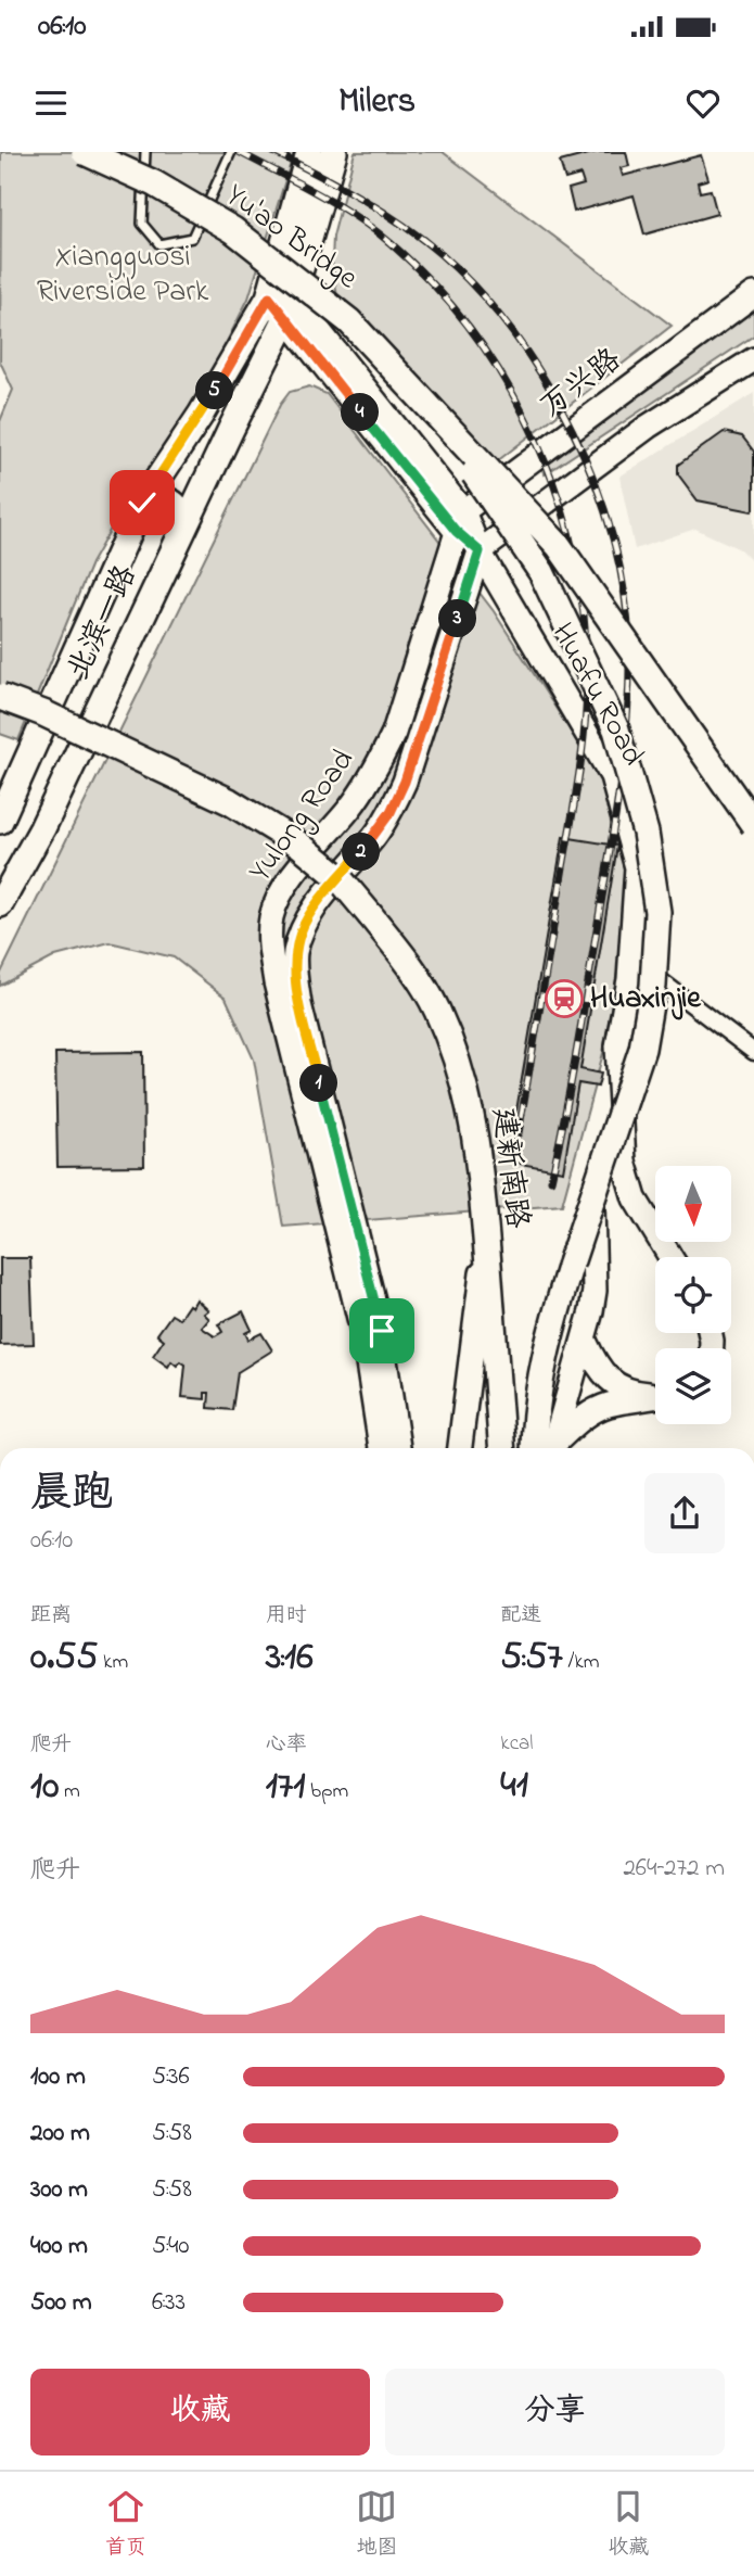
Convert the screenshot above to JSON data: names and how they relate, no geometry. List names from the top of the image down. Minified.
{"streets":{"main road":["Yu'ao Bridge","万兴路","北滨一路","Huafu Road","Yulong Road","建新南路"]},"crossings":[["万兴路","Huafu Road"],["万兴路","Yulong Road"],["北滨一路","Huafu Road"],["Huafu Road","Yulong Road"]],"parks":["Xiangguosi Riverside Park"],"places":{"station":["Huaxinjie"]},"north":"bottom","page":{"status":"06:10","header":"Milers","pins":["5","4","3","2","1"],"heading":["晨跑","06:10"],"stats":[["距离","0.55 km"],["用时","3:16"],["配速","5:57 /km"],["爬升","10 m"],["心率","171 bpm"],["kcal","41"]],"chart":["爬升","264–272 m"],"list":[{"name":"100 m","note":"5:36"},{"name":"200 m","note":"5:58"},{"name":"300 m","note":"5:58"},{"name":"400 m","note":"5:40"},{"name":"500 m","note":"6:33"}],"buttons":["收藏","分享"],"tabs":["首页","地图","收藏"]}}
